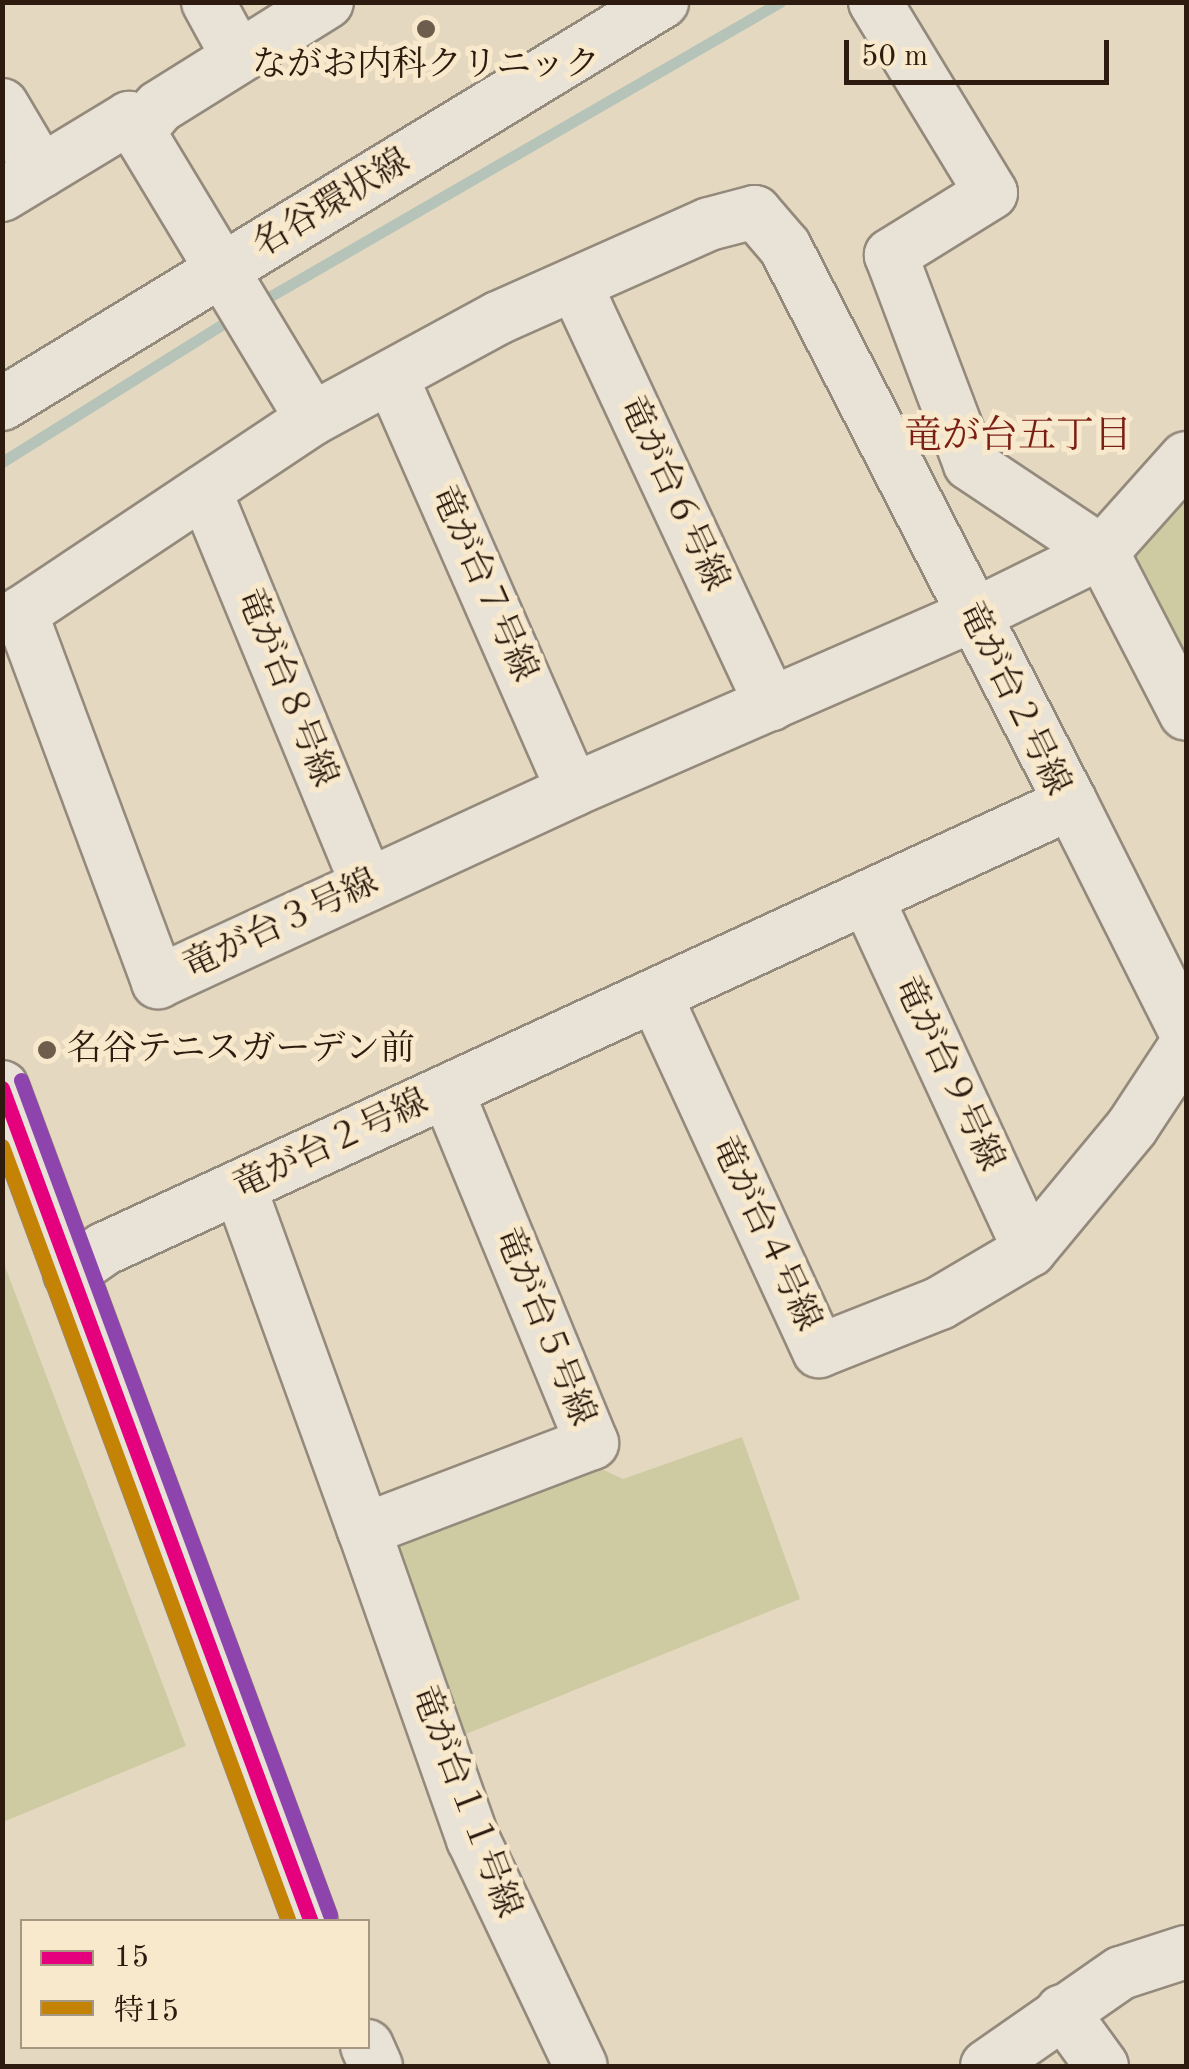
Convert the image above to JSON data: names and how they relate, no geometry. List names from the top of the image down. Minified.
{"streets":{"street":["名谷環状線","竜が台６号線","竜が台７号線","竜が台８号線","竜が台２号線","竜が台３号線","竜が台９号線","竜が台４号線","竜が台５号線","竜が台１１号線"]},"crossings":[["竜が台６号線","竜が台２号線"],["竜が台６号線","竜が台３号線"],["竜が台７号線","竜が台２号線"],["竜が台７号線","竜が台３号線"],["竜が台８号線","竜が台３号線"],["竜が台２号線","竜が台３号線"],["竜が台２号線","竜が台９号線"],["竜が台２号線","竜が台４号線"],["竜が台２号線","竜が台５号線"],["竜が台９号線","竜が台４号線"],["竜が台５号線","竜が台１１号線"]],"districts":["竜が台五丁目"],"places":["ながお内科クリニック","名谷テニスガーデン前"],"lines":["transit line 15","transit line 特15"],"legend":["15","特15"],"scale_bar":"50 m"}
